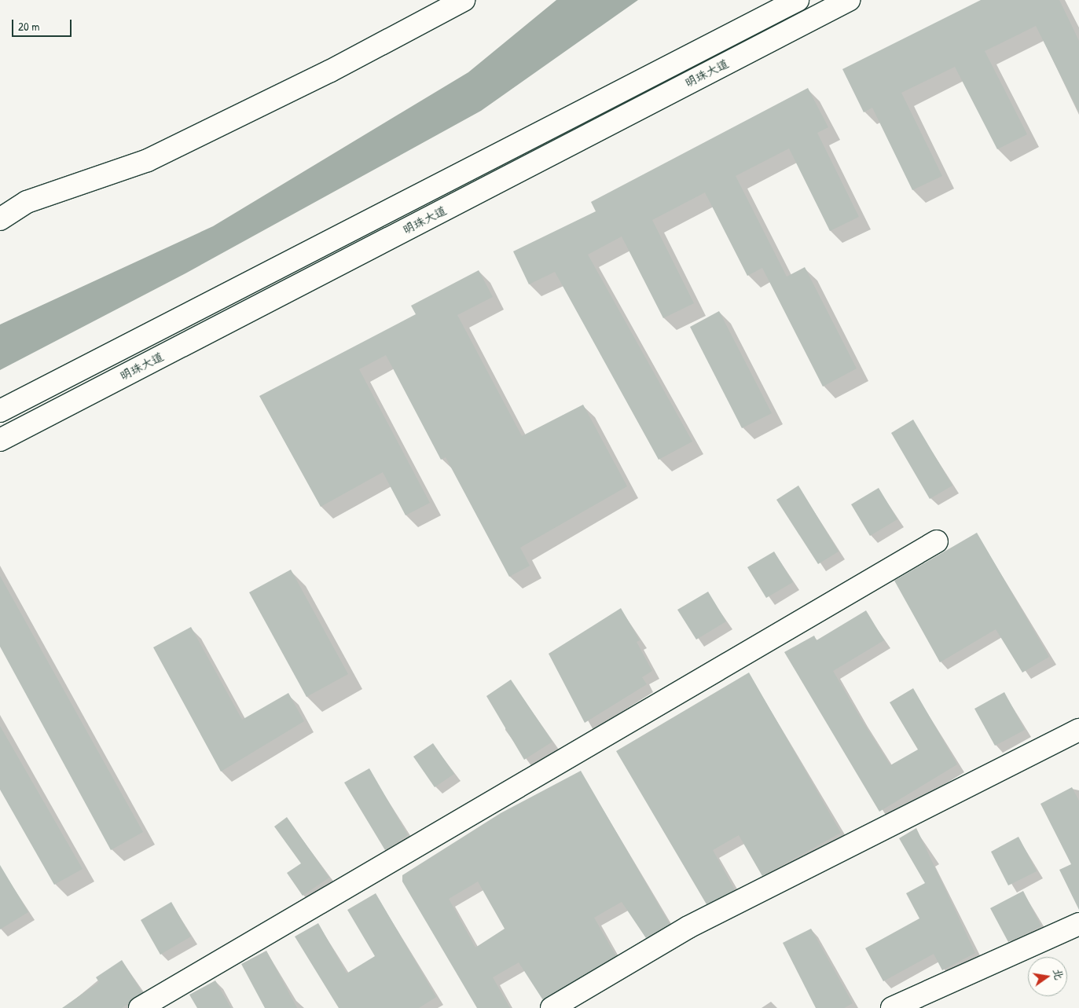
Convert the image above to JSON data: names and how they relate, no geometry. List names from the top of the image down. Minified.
{"streets":{"street":["明珠大道"]},"scale_bar":"20 m","north":"right"}
